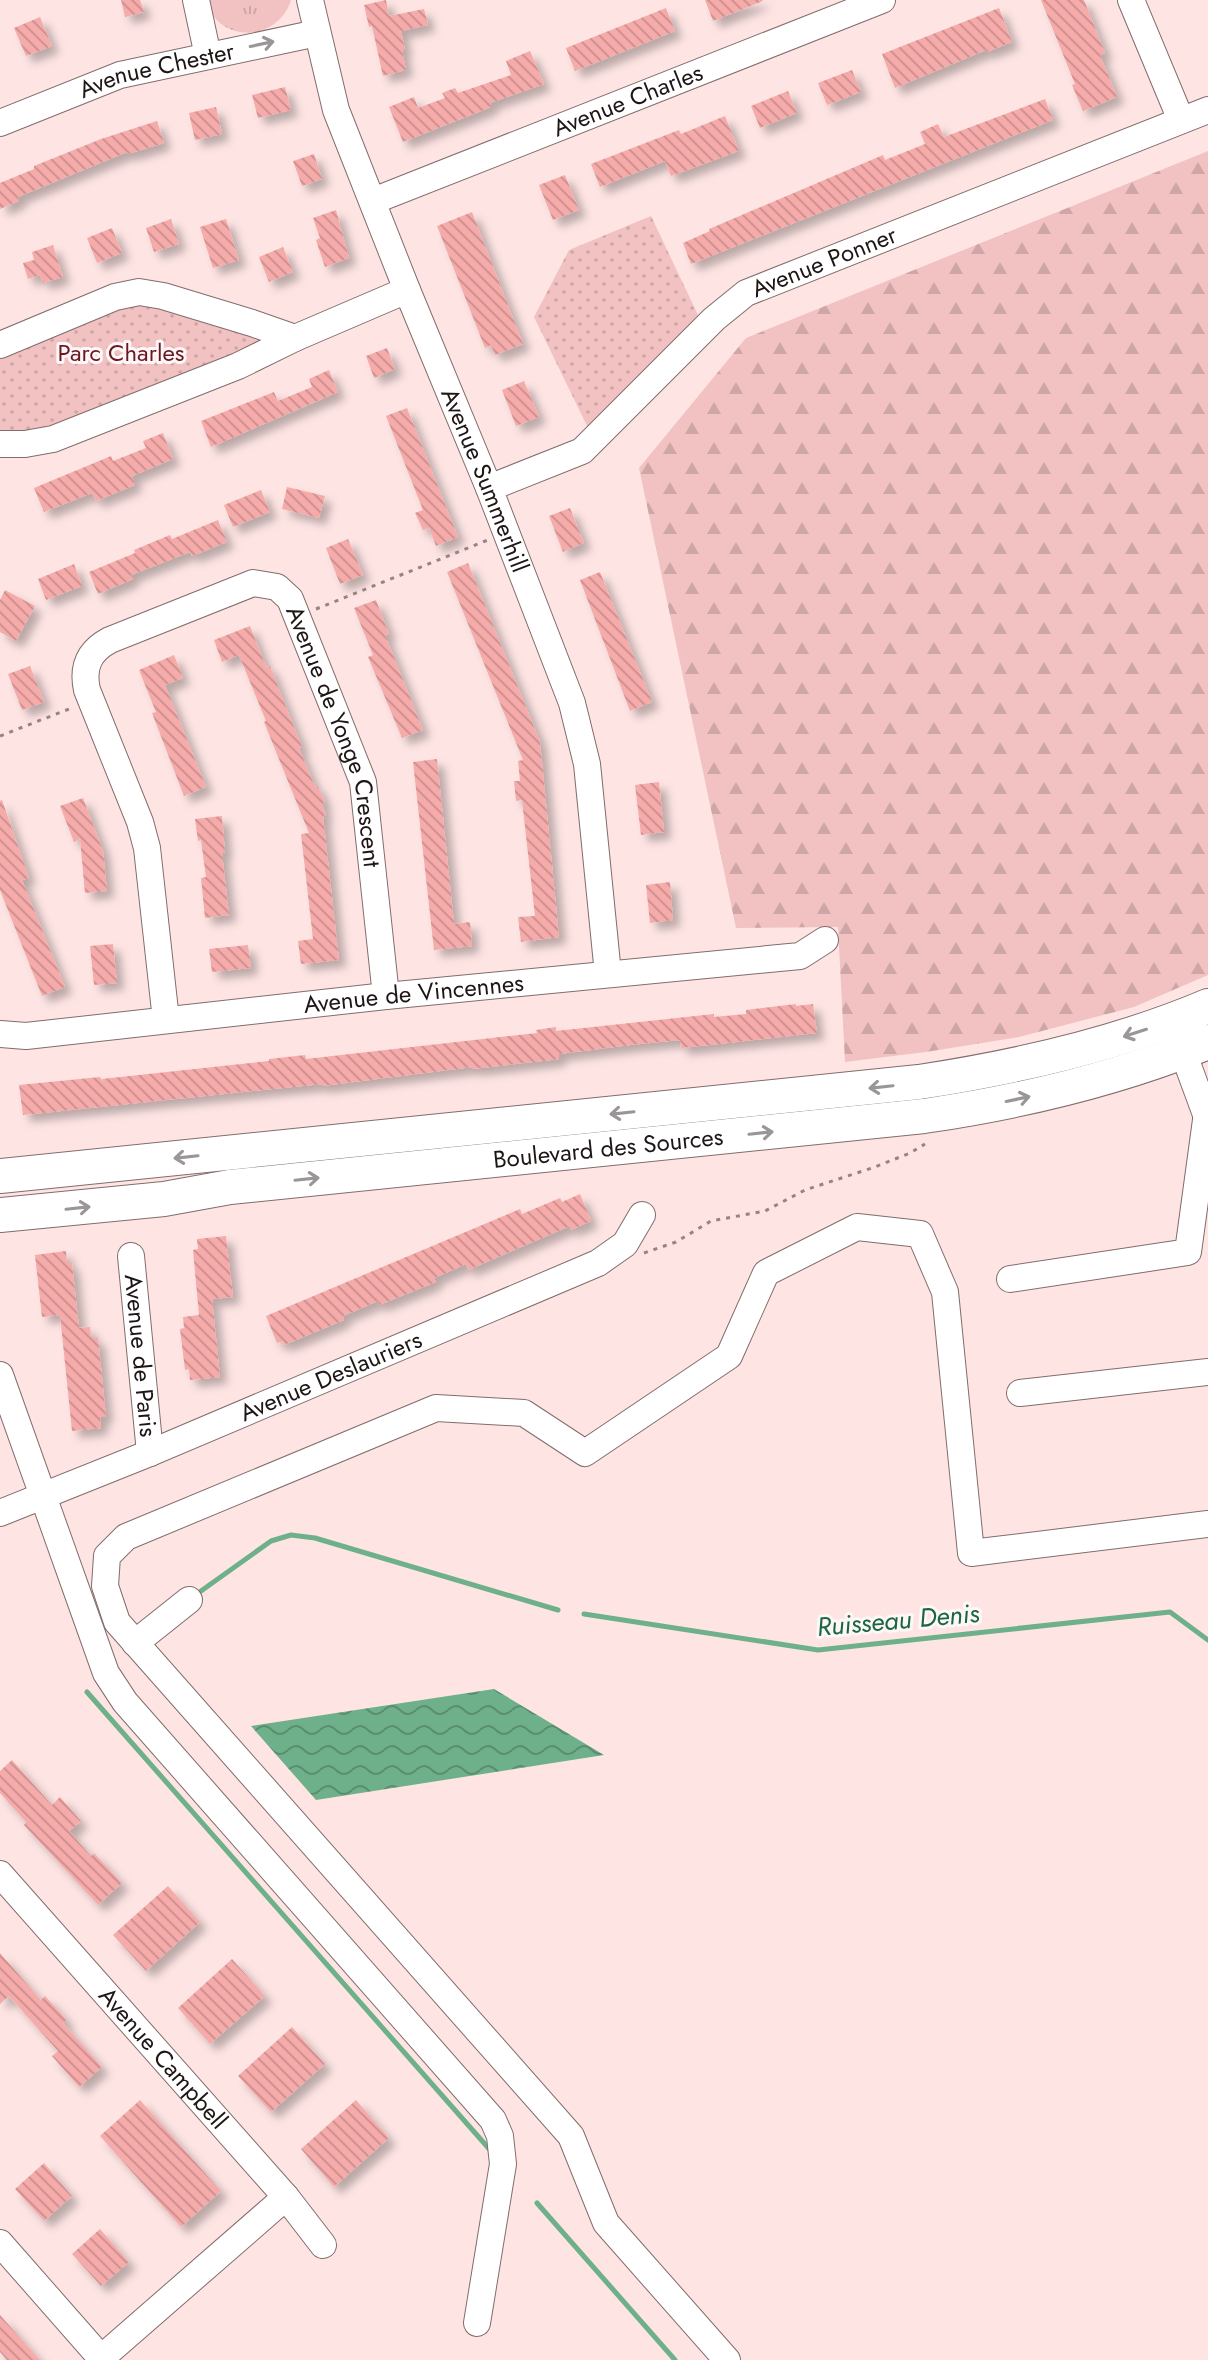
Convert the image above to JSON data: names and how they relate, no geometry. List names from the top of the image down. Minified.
{"streets":{"main road":["Boulevard des Sources"],"street":["Avenue Chester","Avenue Charles","Avenue Ponner","Avenue Summerhill","Avenue de Yonge Crescent","Avenue de Vincennes","Avenue de Paris","Avenue Deslauriers","Avenue Campbell"]},"crossings":[["Avenue Chester","Avenue Summerhill"],["Avenue Charles","Avenue Summerhill"],["Avenue Ponner","Avenue Summerhill"],["Avenue Summerhill","Avenue de Vincennes"],["Avenue de Yonge Crescent","Avenue de Vincennes"],["Avenue de Paris","Avenue Deslauriers"]],"water":["Ruisseau Denis"],"parks":["Parc Charles"]}
